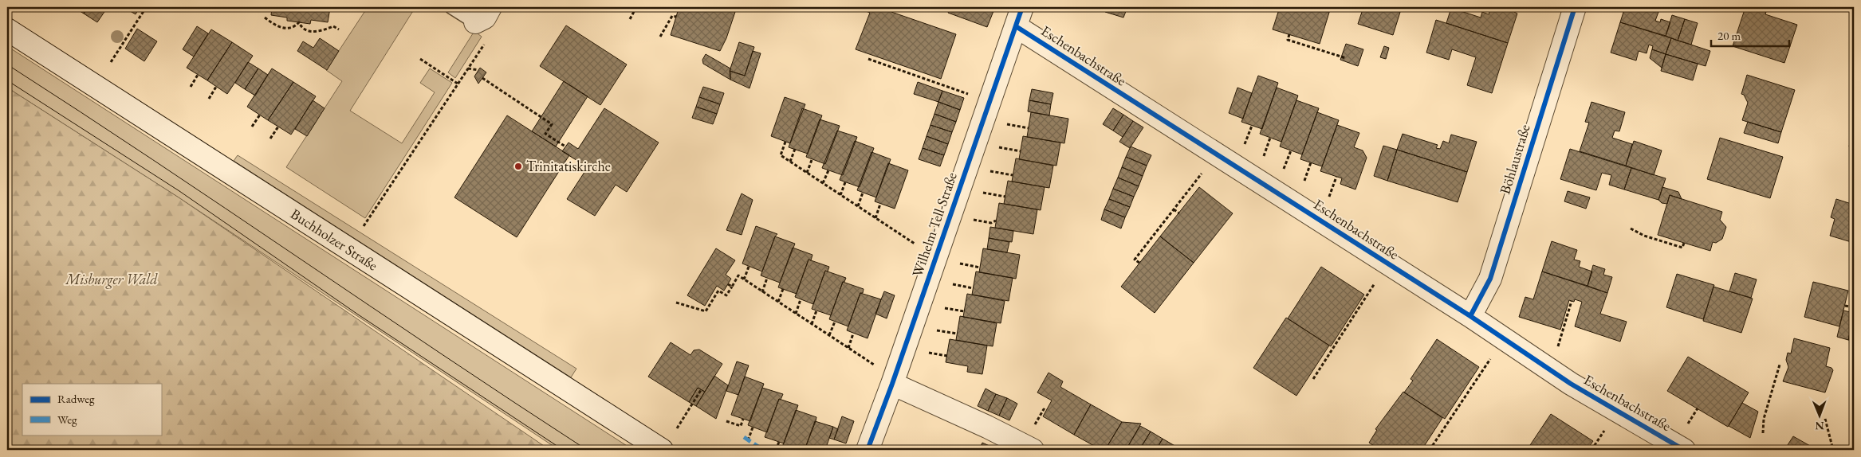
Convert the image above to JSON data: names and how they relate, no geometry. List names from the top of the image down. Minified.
{"streets":{"street":["Eschenbachstraße","Böhlaustraße","Wilhelm-Tell-Straße","Buchholzer Straße"]},"crossings":[["Eschenbachstraße","Böhlaustraße"],["Eschenbachstraße","Wilhelm-Tell-Straße"]],"parks":["Misburger Wald"],"places":["Trinitatiskirche"],"legend":["Radweg","Weg"],"scale_bar":"20 m","north":"bottom"}
